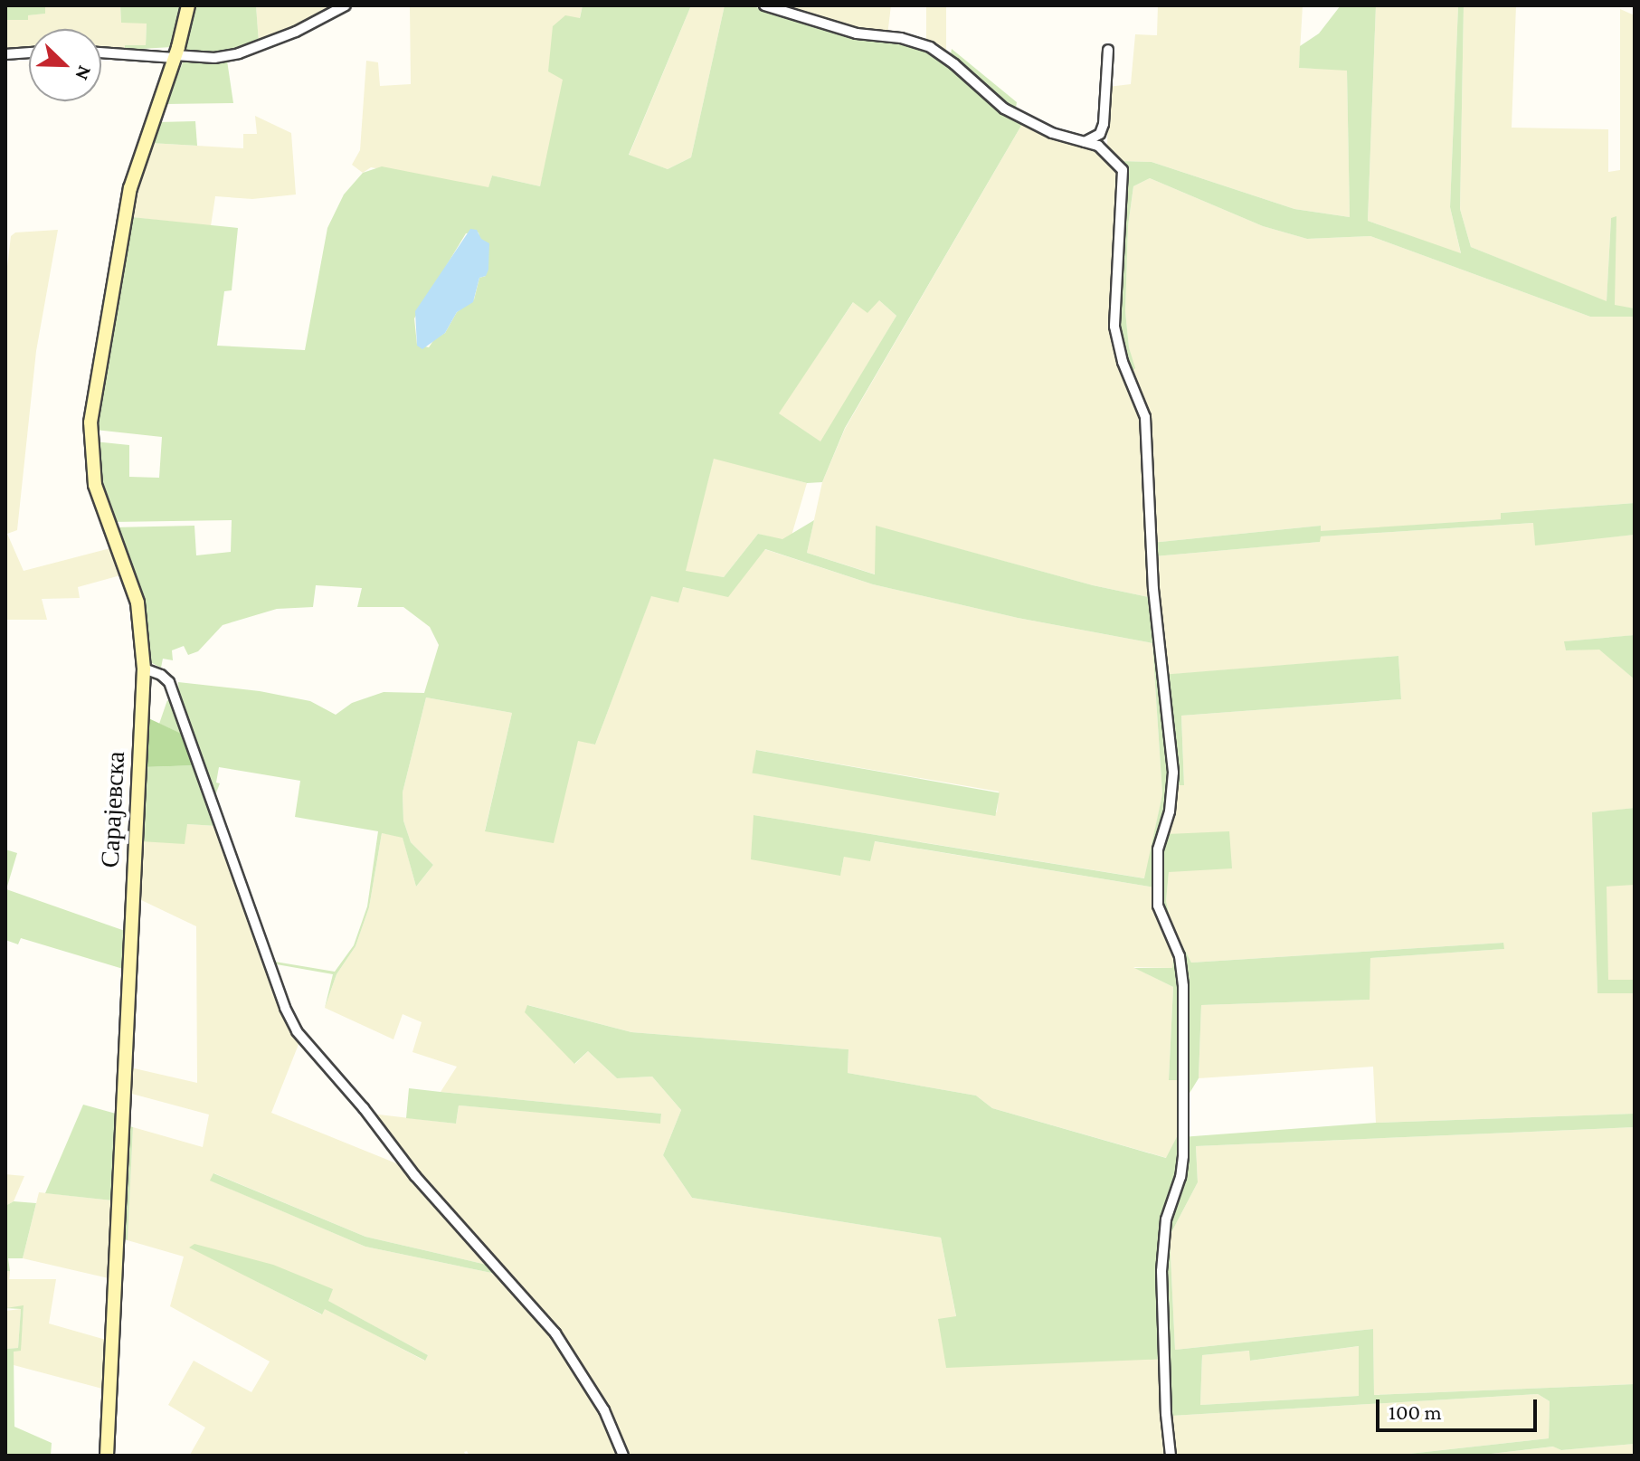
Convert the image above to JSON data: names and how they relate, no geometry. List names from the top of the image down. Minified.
{"streets":{"main road":["Сарајевска"]},"scale_bar":"100 m","north":"bottom right"}
